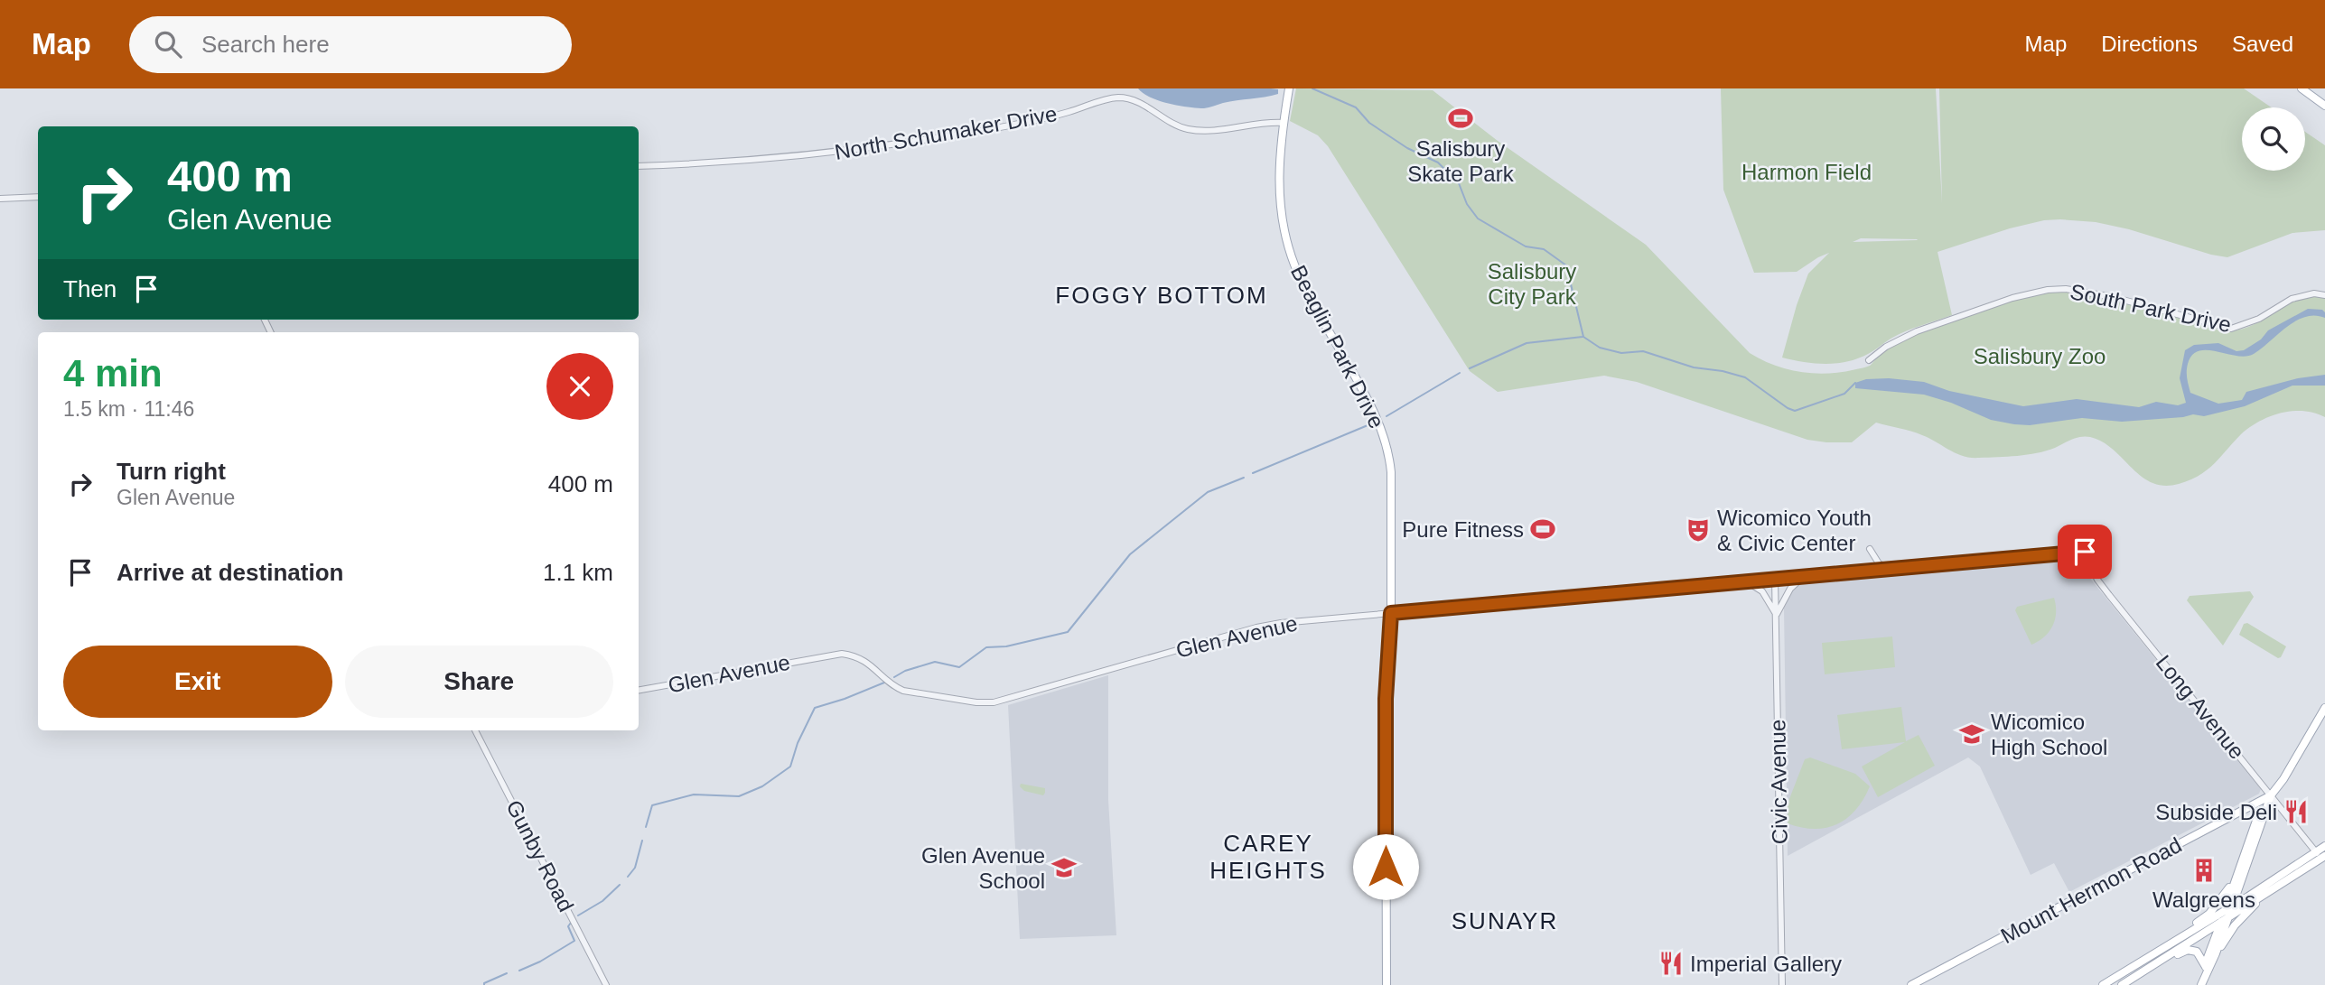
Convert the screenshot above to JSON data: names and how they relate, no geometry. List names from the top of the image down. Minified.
{"streets":{"main road":["Beaglin Park Drive","Mount Hermon Road"],"street":["North Schumaker Drive","South Park Drive","Glen Avenue","Long Avenue","Civic Avenue","Gunby Road"]},"crossings":[["North Schumaker Drive","Beaglin Park Drive"],["Beaglin Park Drive","Glen Avenue"],["Glen Avenue","Long Avenue"],["Glen Avenue","Civic Avenue"],["Long Avenue","Mount Hermon Road"]],"districts":["FOGGY BOTTOM","CAREY HEIGHTS","SUNAYR"],"parks":["Harmon Field","Salisbury City Park","Salisbury Zoo"],"places":{"sports":["Salisbury Skate Park","Pure Fitness"],"theatre":["Wicomico Youth & Civic Center"],"school or university":["Wicomico High School","Glen Avenue School"],"restaurant":["Subside Deli","Imperial Gallery"],"building":["Walgreens"]},"page":{"header":"Map","search":"Search here","nav":["Map","Directions","Saved"],"turn":["400 m","Glen Avenue"],"then":"Then","heading":["4 min","1.5 km · 11:46"],"list":[{"name":"Turn right","note":"Glen Avenue","value":"400 m"},{"name":"Arrive at destination","value":"1.1 km"}],"buttons":["Exit","Share"]}}
